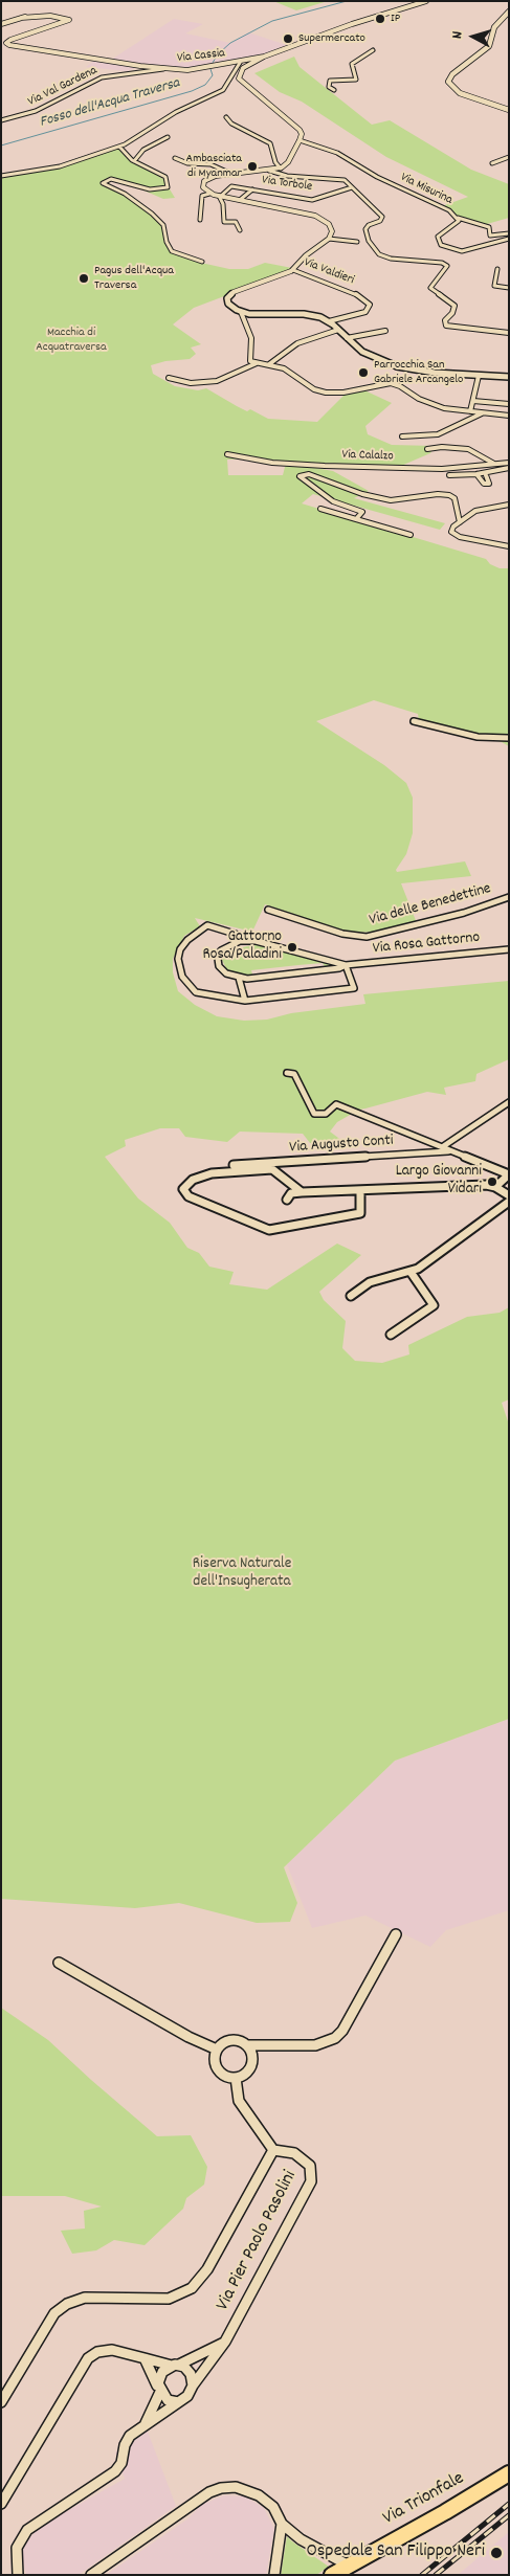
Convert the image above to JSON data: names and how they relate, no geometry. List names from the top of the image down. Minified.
{"streets":{"main road":["Via Trionfale"],"street":["Via Cassia","Via Val Gardena","Via Torbole","Via Misurina","Via Valdieri","Via Calalzo","Via delle Benedettine","Via Rosa Gattorno","Via Augusto Conti","Via Pier Paolo Pasolini"]},"crossings":[["Via Cassia","Via Val Gardena"]],"water":["Fosso dell'Acqua Traversa"],"parks":["Macchia di Acquatraversa","Riserva Naturale dell'Insugherata"],"places":["IP","Supermercato","Ambasciata di Myanmar","Pagus dell'Acqua Traversa","Parrocchia San Gabriele Arcangelo","Gattorno Rosa/Paladini","Largo Giovanni Vidari","Ospedale San Filippo Neri"],"north":"left"}
